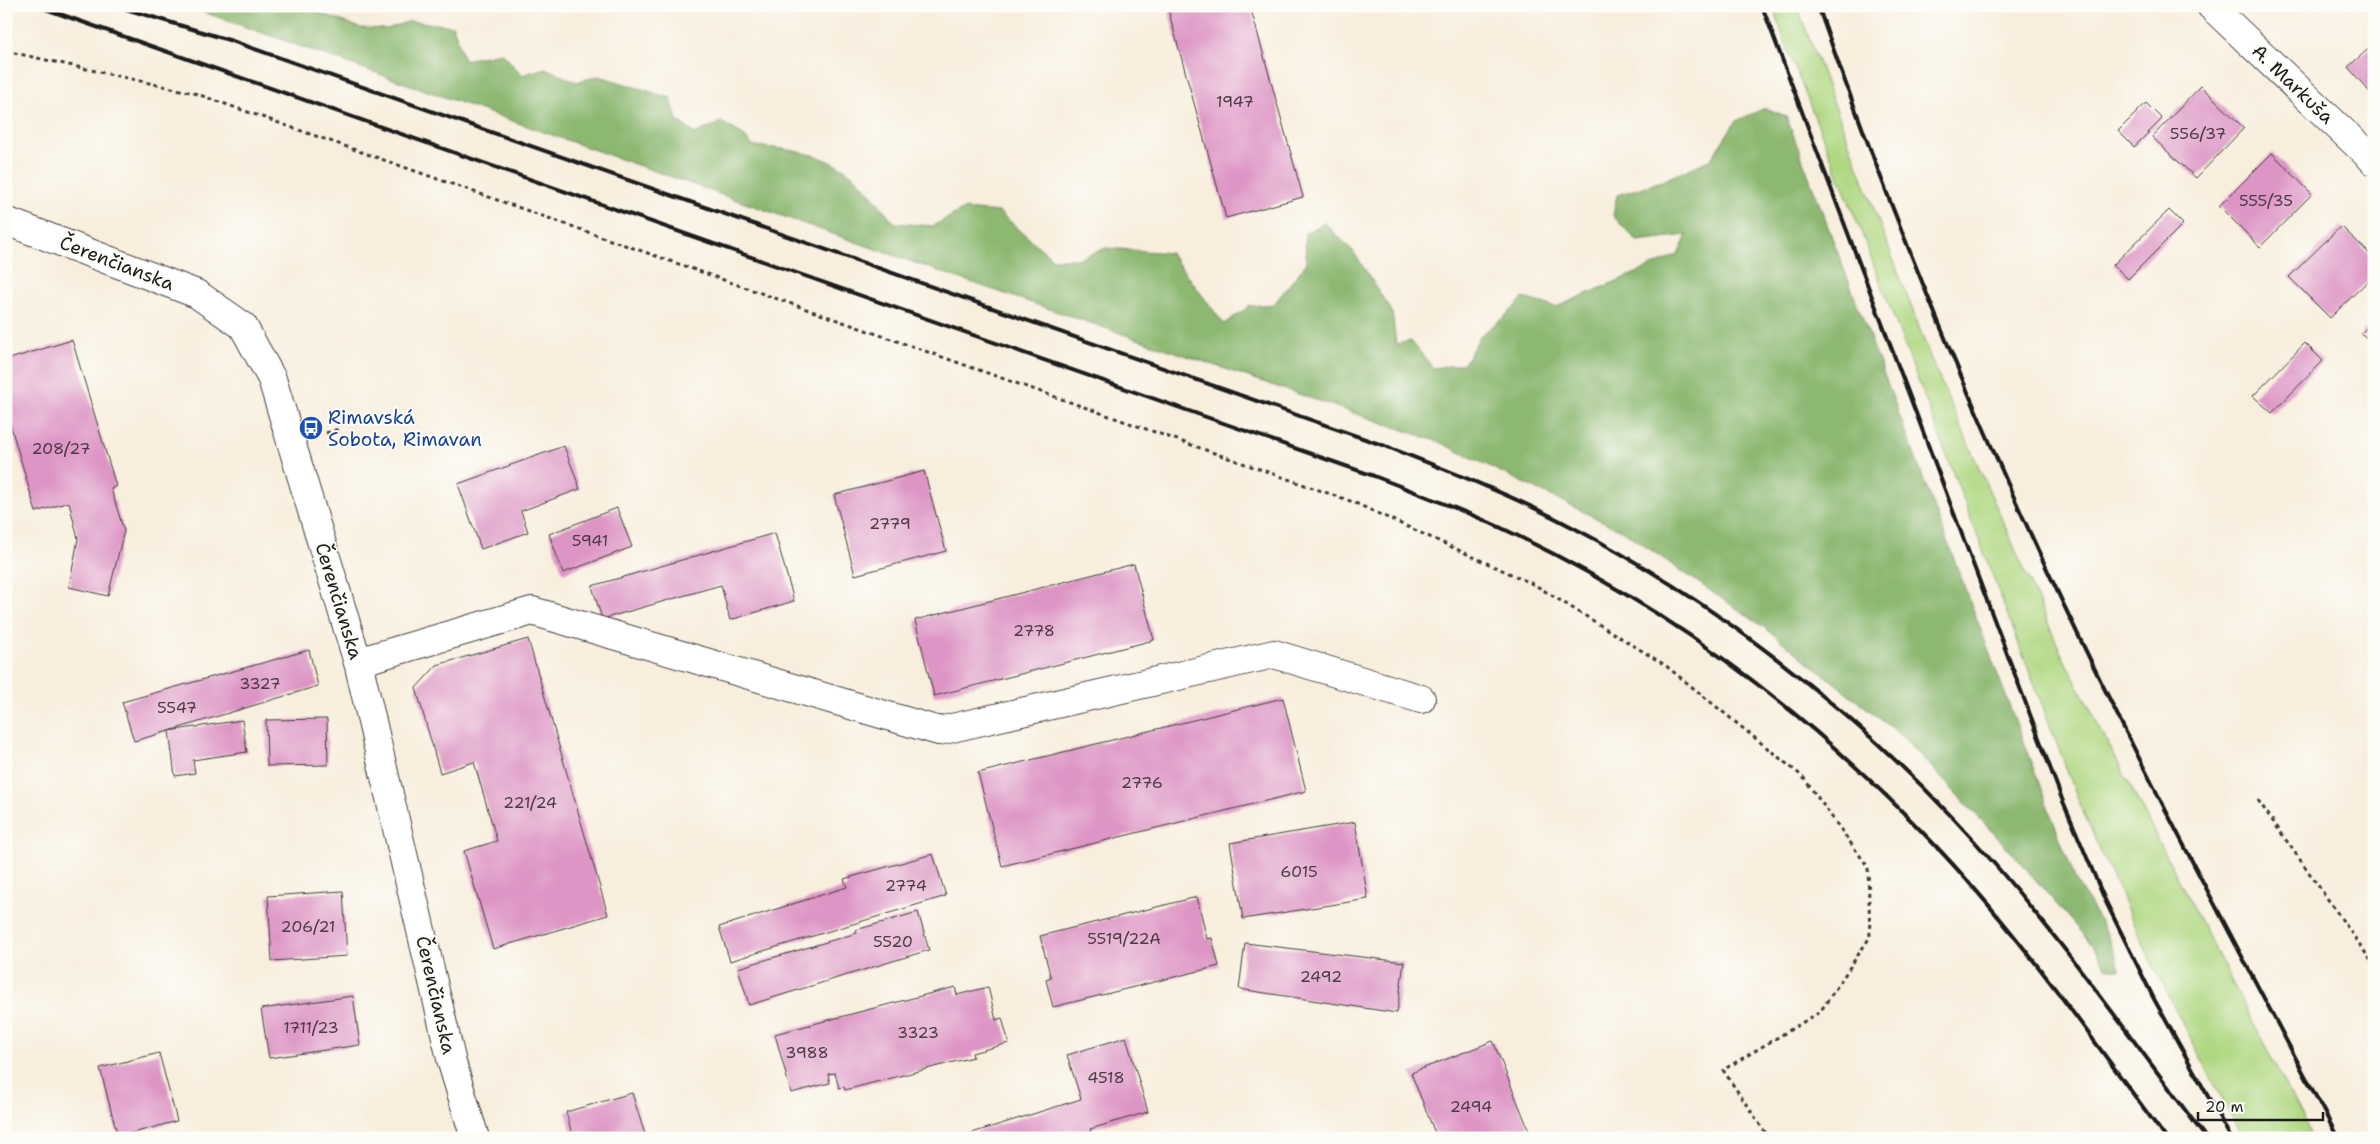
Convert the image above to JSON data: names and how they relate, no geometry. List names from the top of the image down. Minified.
{"streets":{"street":["A. Markuša","Čerenčianska"]},"places":{"bus stop":["Rimavská Sobota, Rimavan"]},"house_numbers":["1947","556/37","555/35","208/27","2779","5941","2778","3327","5547","2776","221/24","6015","2774","206/21","5519/22A","5520","2492","1711/23","3323","3988","4518","2494"],"scale_bar":"20 m"}
